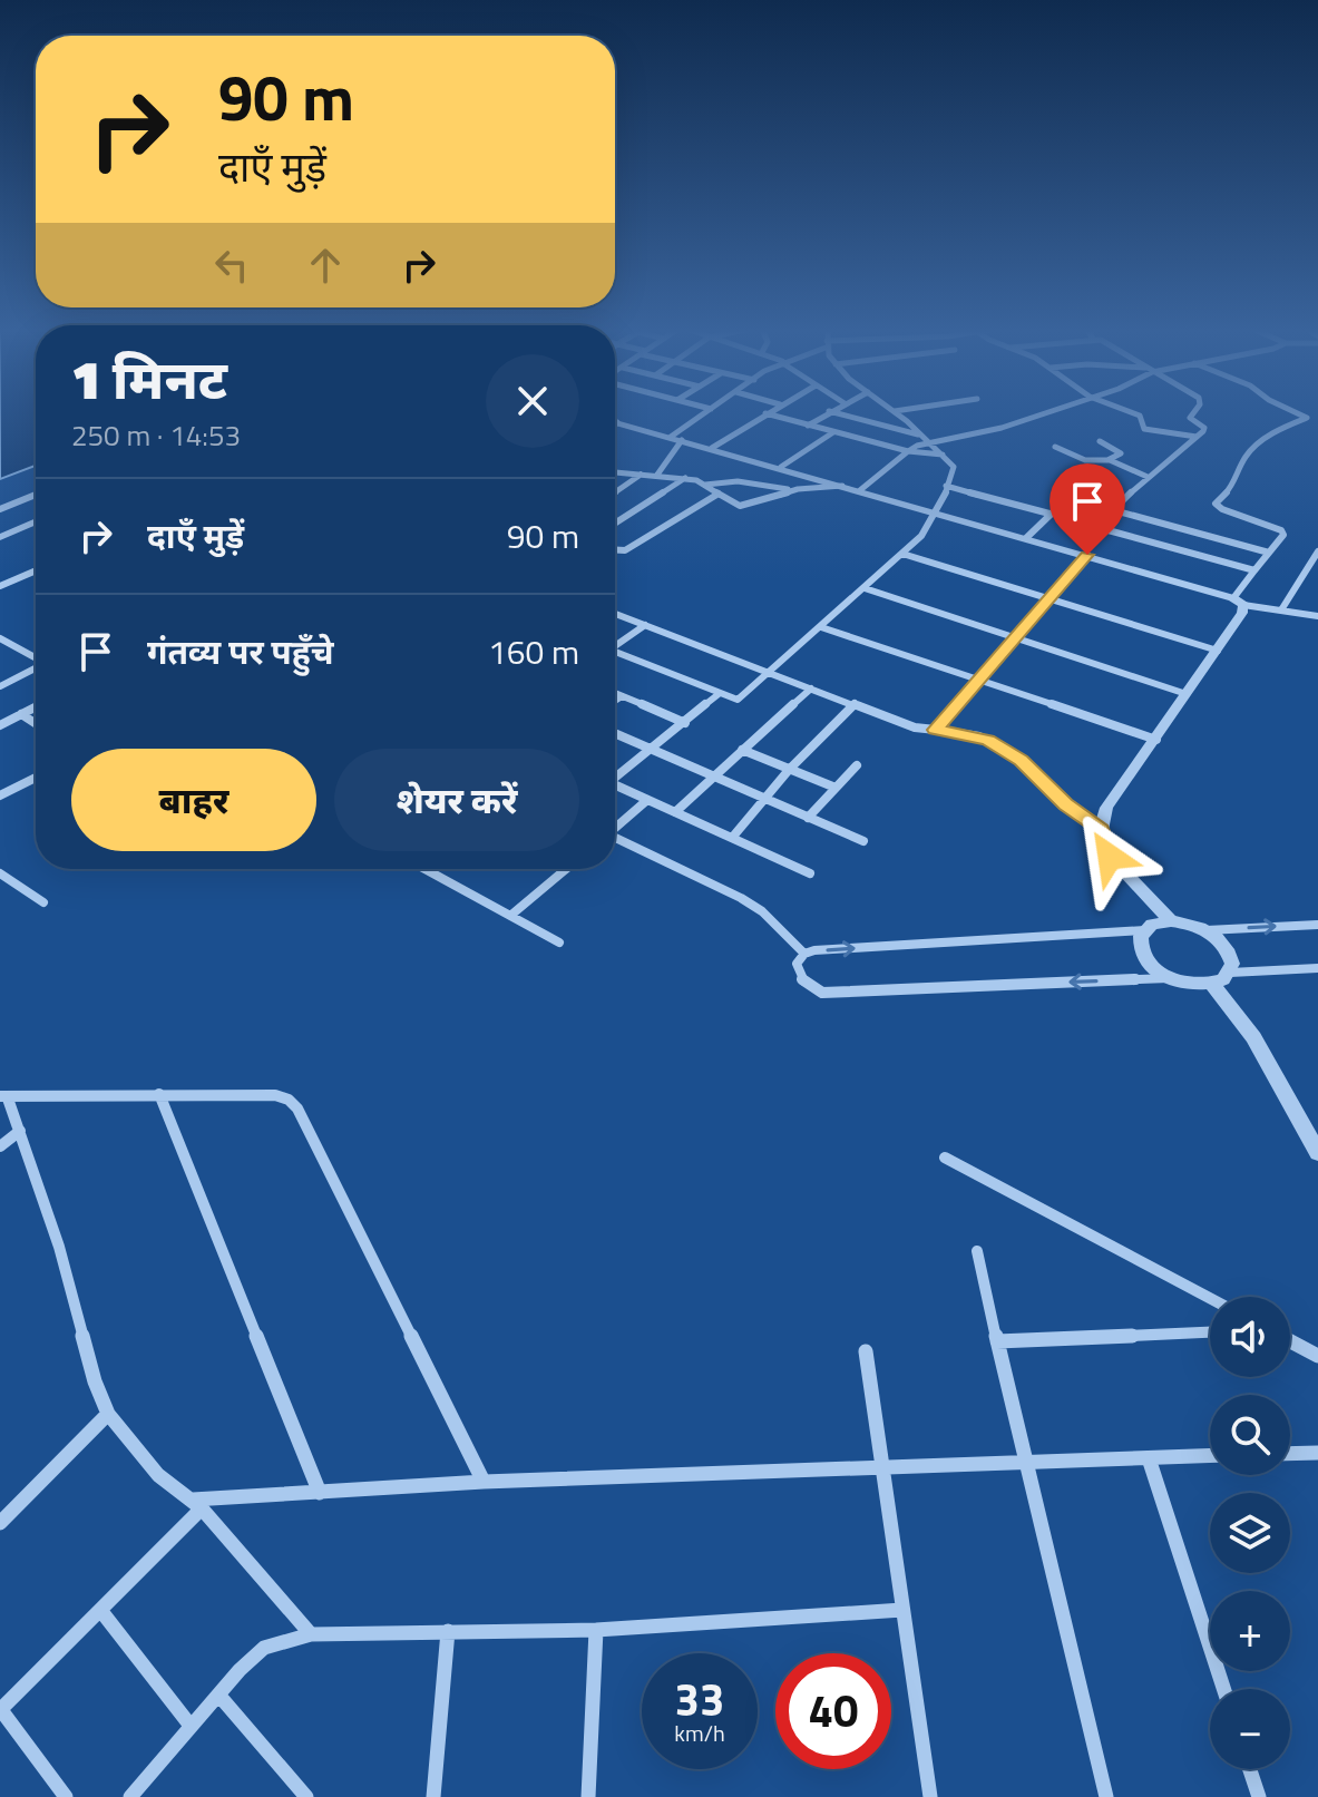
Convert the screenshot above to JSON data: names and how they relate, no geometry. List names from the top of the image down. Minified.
{"page":{"turn":["90 m","दाएँ मुड़ें"],"heading":["1 मिनट","250 m · 14:53"],"list":[{"name":"दाएँ मुड़ें","value":"90 m"},{"name":"गंतव्य पर पहुँचे","value":"160 m"}],"buttons":["बाहर","शेयर करें"],"map_buttons":["+","−"],"speed":"33 km/h","limit":"40"}}
